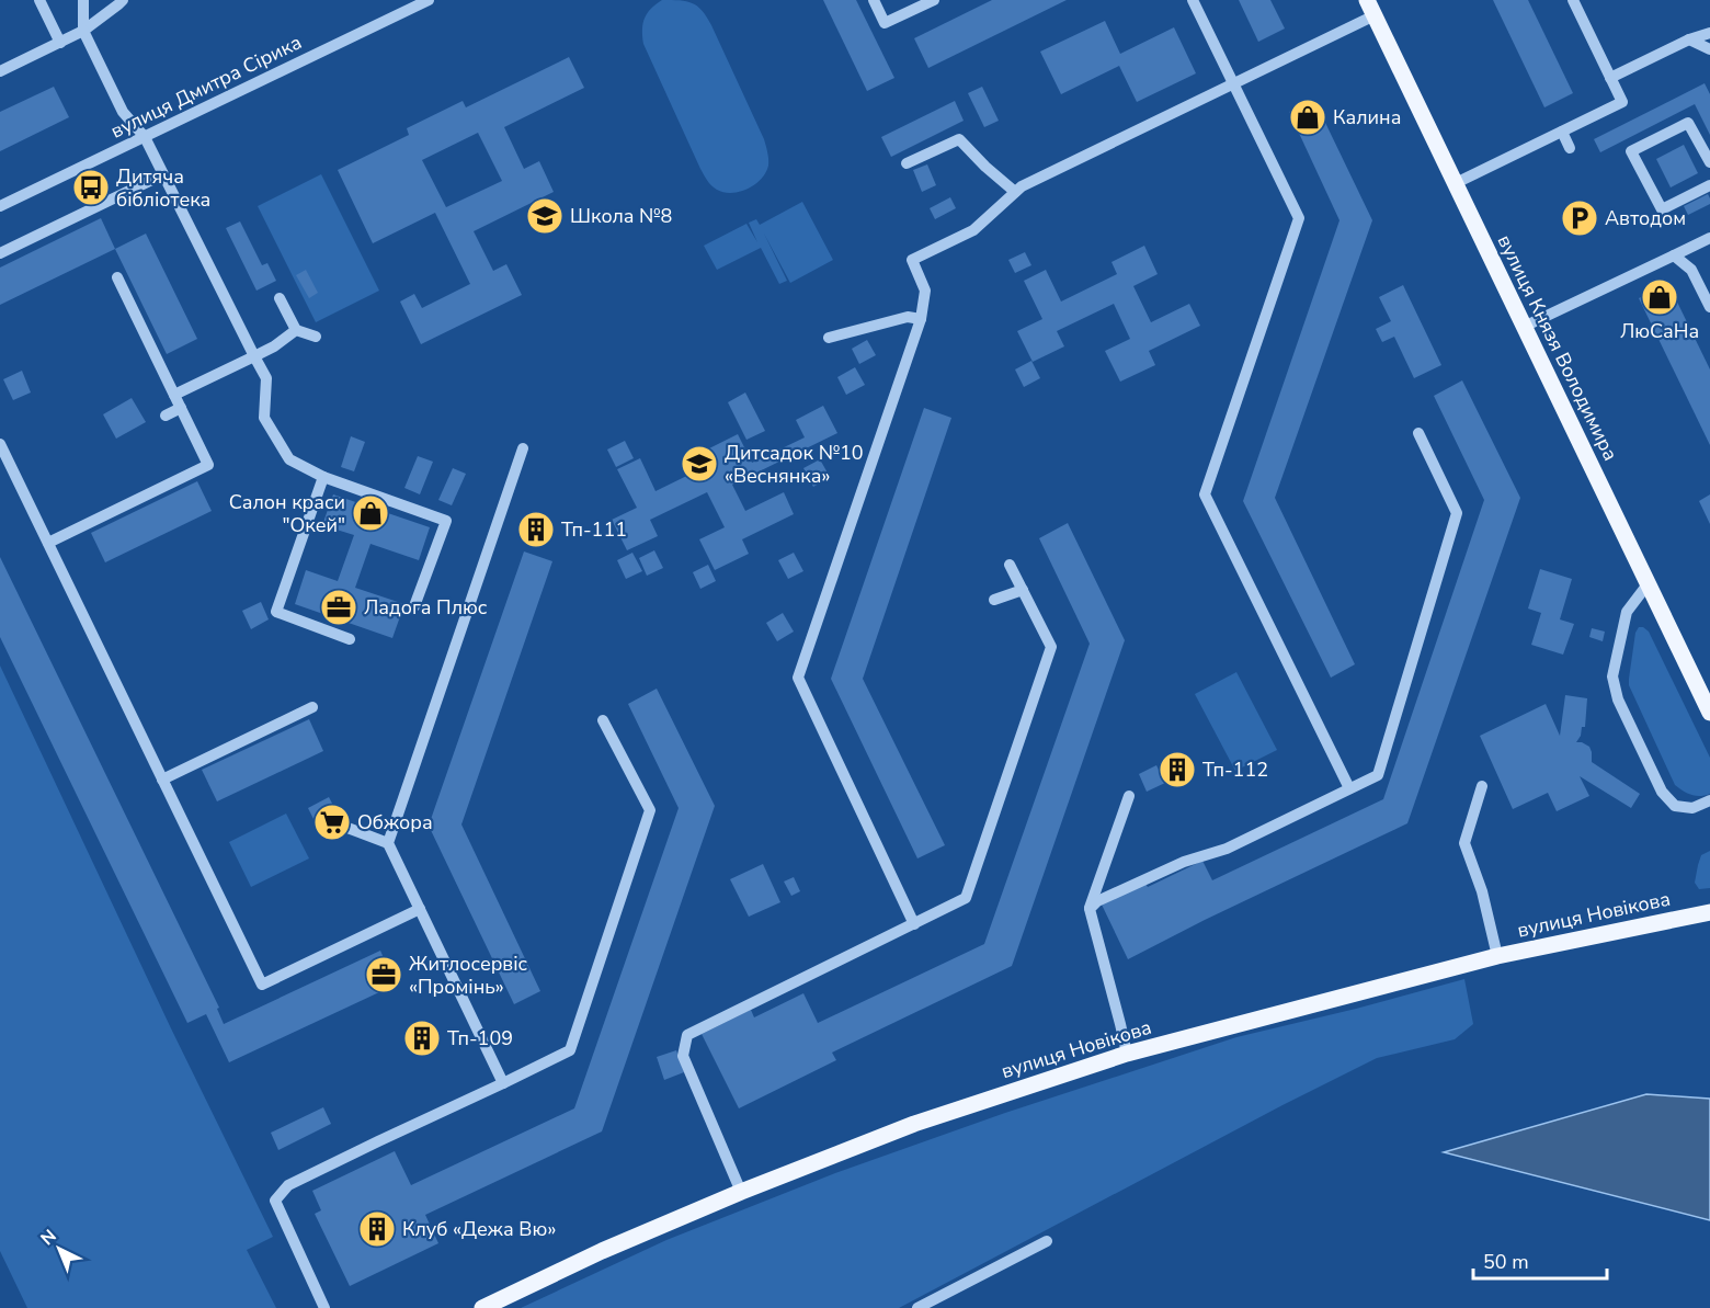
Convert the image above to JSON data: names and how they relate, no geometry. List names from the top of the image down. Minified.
{"streets":{"main road":["вулиця Князя Володимира","вулиця Новікова"],"street":["вулиця Дмитра Сірика"]},"places":{"shop":["Калина","ЛюСаНа","Салон краси \"Окей\""],"bus stop":["Дитяча бібліотека"],"school or university":["Школа №8","Дитсадок №10 «Веснянка»"],"parking":["Автодом"],"building":["Тп-111","Тп-112","Тп-109","Клуб «Дежа Вю»"],"office":["Ладога Плюс","Житлосервіс «Промінь»"],"supermarket":["Обжора"]},"scale_bar":"50 m","north":"top left"}
